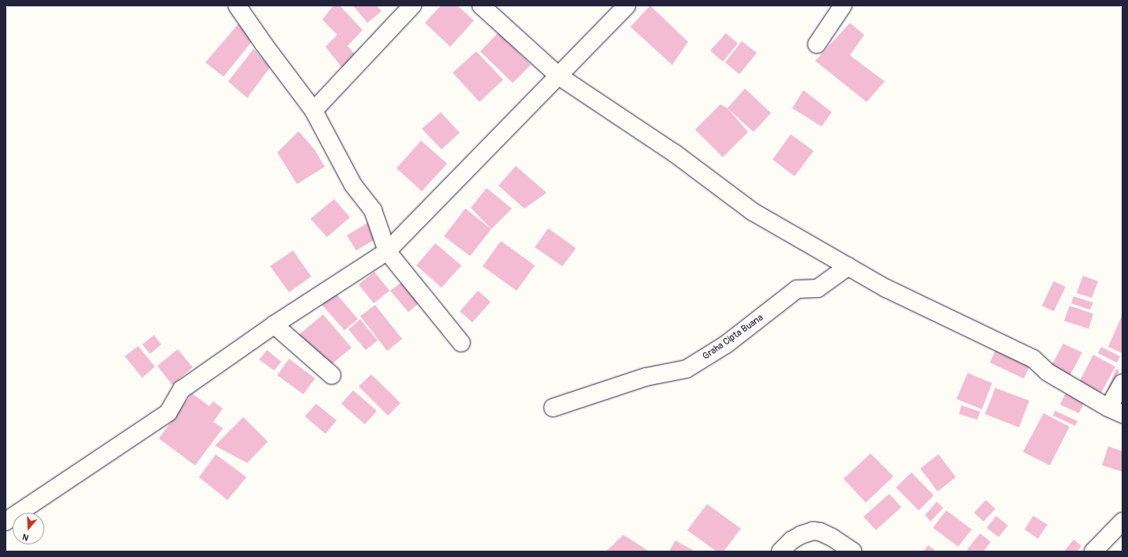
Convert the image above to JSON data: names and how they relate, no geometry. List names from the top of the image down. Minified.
{"streets":{"street":["Graha Cipta Buana"]},"north":"bottom"}
